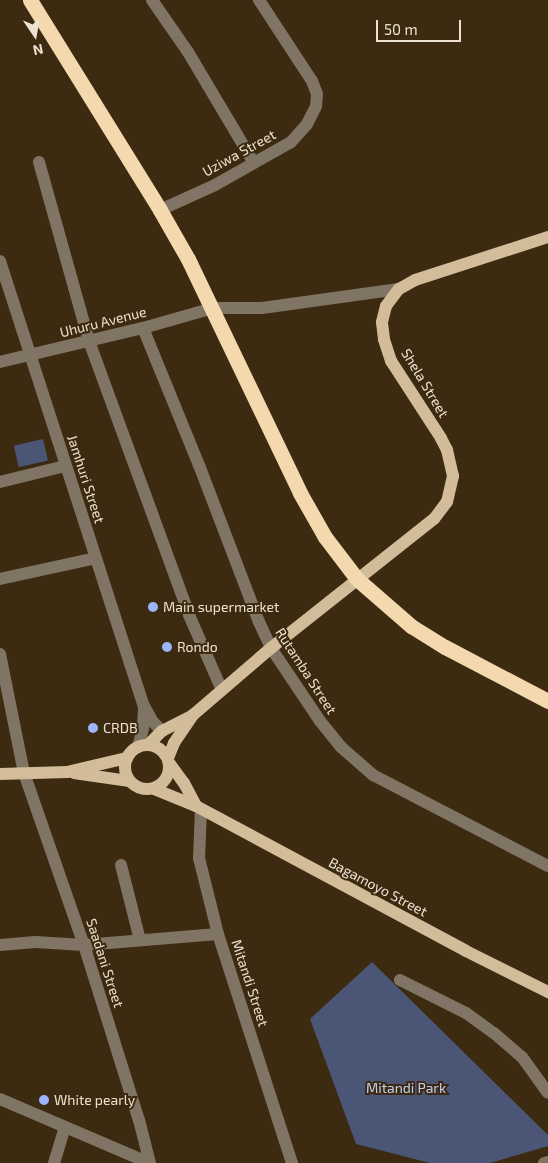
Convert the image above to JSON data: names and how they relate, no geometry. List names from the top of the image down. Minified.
{"streets":{"main road":["Shela Street","Bagamoyo Street"],"street":["Uziwa Street","Uhuru Avenue","Jamhuri Street","Rutamba Street","Saadani Street","Mitandi Street"]},"crossings":[["Uhuru Avenue","Shela Street"],["Uhuru Avenue","Jamhuri Street"],["Uhuru Avenue","Rutamba Street"],["Shela Street","Rutamba Street"],["Bagamoyo Street","Mitandi Street"]],"parks":["Mitandi Park"],"places":["Main supermarket","Rondo","CRDB","White pearly"],"scale_bar":"50 m","north":"bottom"}
